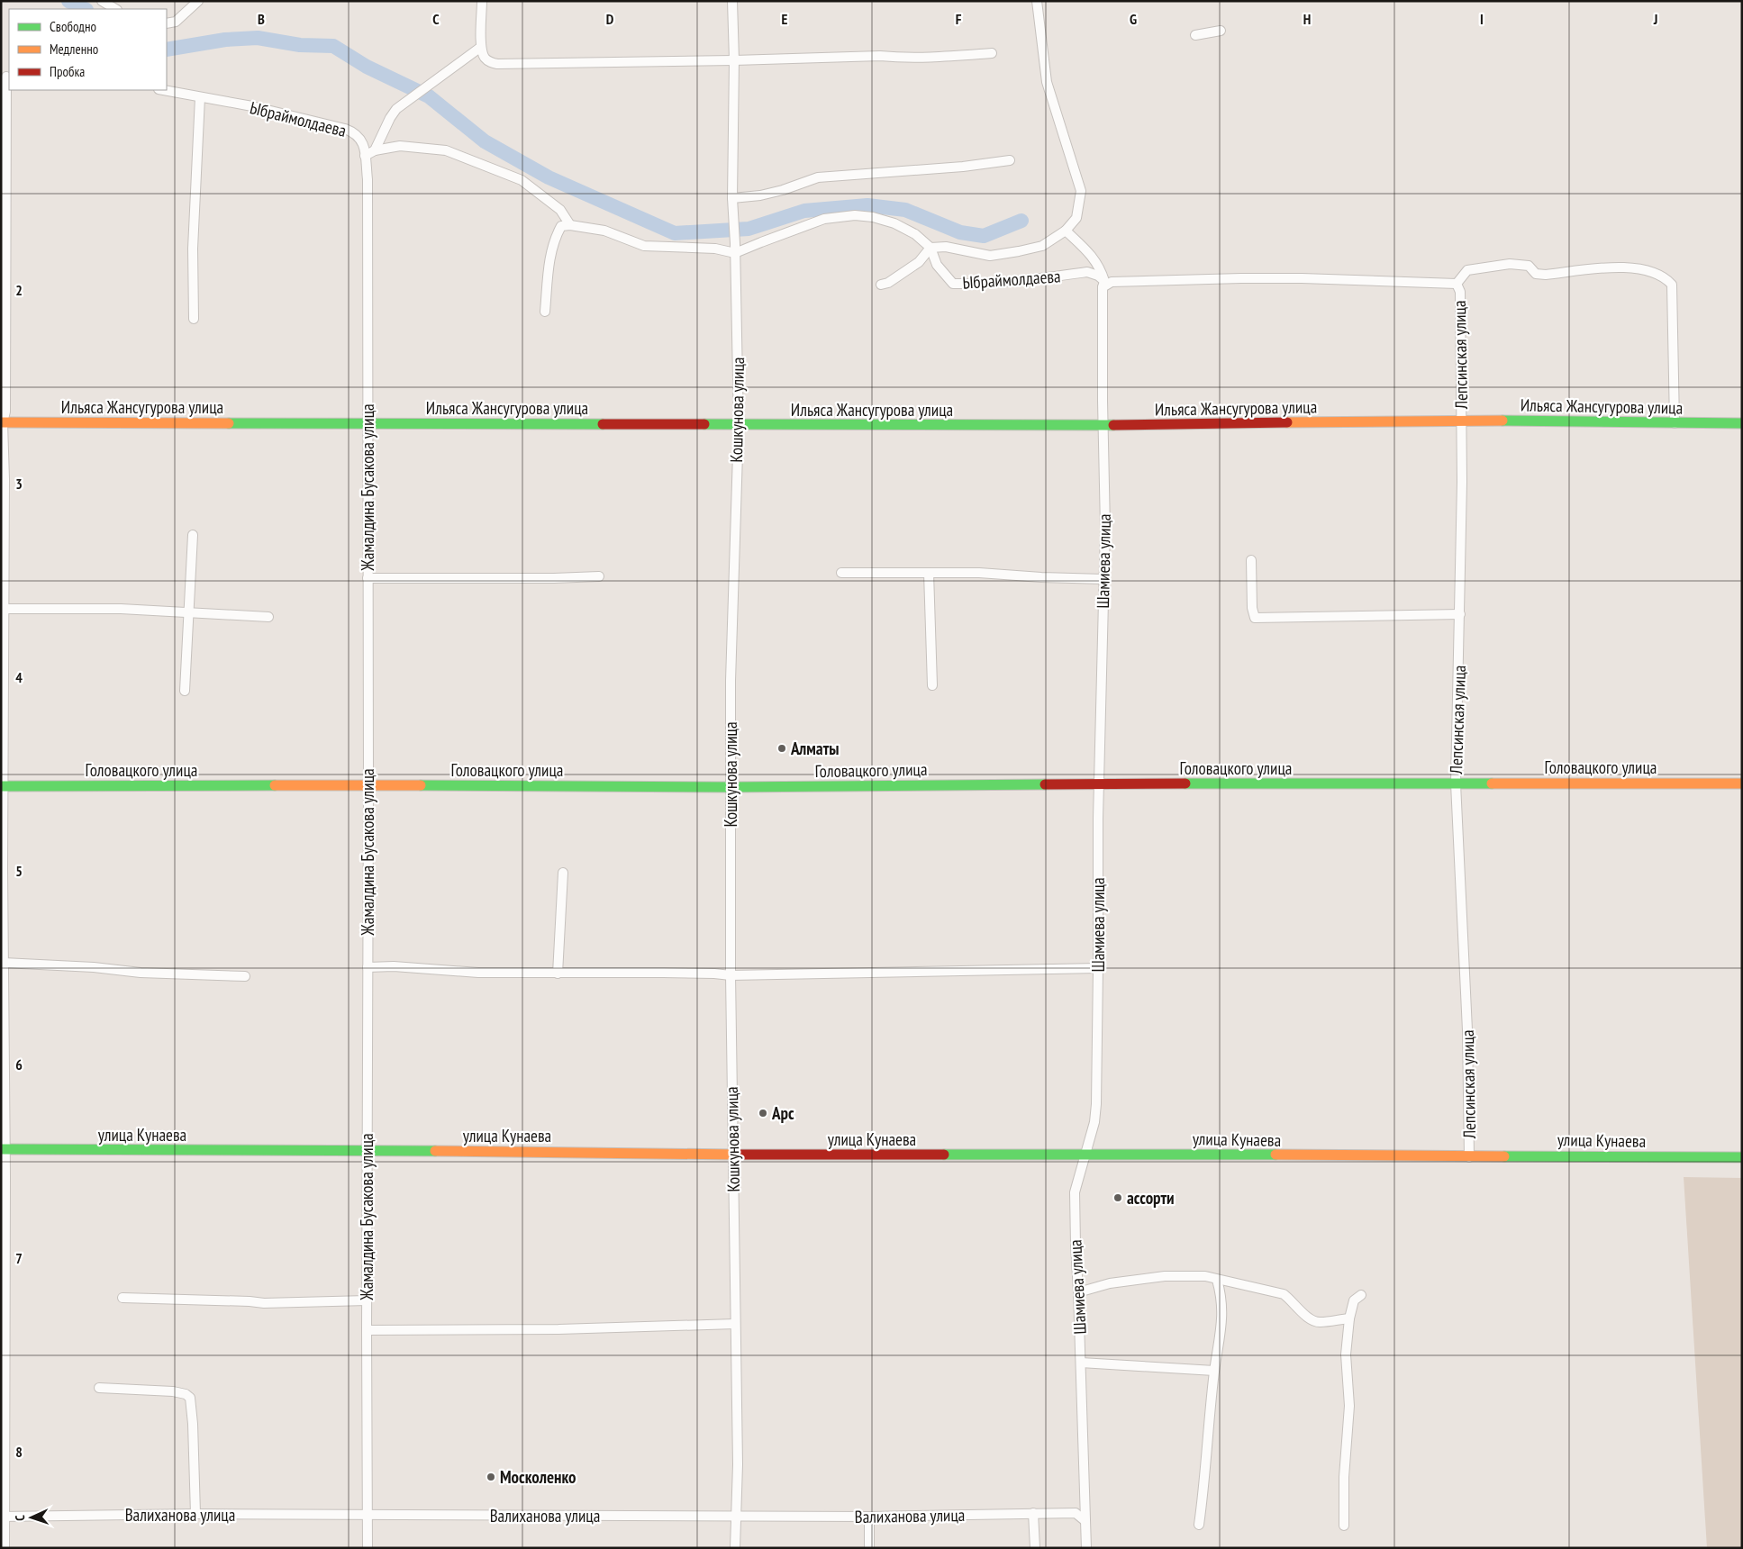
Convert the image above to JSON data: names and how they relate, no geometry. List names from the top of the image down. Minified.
{"streets":{"street":["Ыбраймолдаева","Лепсинская улица","Ильяса Жансугурова улица","Кошкунова улица","Жамалдина Бусакова улица","Шамиева улица","Головацкого улица","улица Кунаева","Валиханова улица"]},"crossings":[["Ыбраймолдаева","Кошкунова улица"],["Ыбраймолдаева","Жамалдина Бусакова улица"],["Ыбраймолдаева","Шамиева улица"],["Лепсинская улица","Ильяса Жансугурова улица"],["Лепсинская улица","Головацкого улица"],["Лепсинская улица","улица Кунаева"],["Ильяса Жансугурова улица","Кошкунова улица"],["Ильяса Жансугурова улица","Жамалдина Бусакова улица"],["Ильяса Жансугурова улица","Шамиева улица"],["Кошкунова улица","Головацкого улица"],["Кошкунова улица","улица Кунаева"],["Кошкунова улица","Валиханова улица"],["Жамалдина Бусакова улица","Головацкого улица"],["Жамалдина Бусакова улица","улица Кунаева"],["Жамалдина Бусакова улица","Валиханова улица"],["Шамиева улица","Головацкого улица"],["Шамиева улица","улица Кунаева"],["Шамиева улица","Валиханова улица"]],"places":["Алматы","Арс","ассорти","Москоленко"],"legend":["Свободно","Медленно","Пробка"],"north":"left","grid":{"columns":["B","C","D","E","F","G","H","I","J"],"rows":["2","3","4","5","6","7","8"]}}
